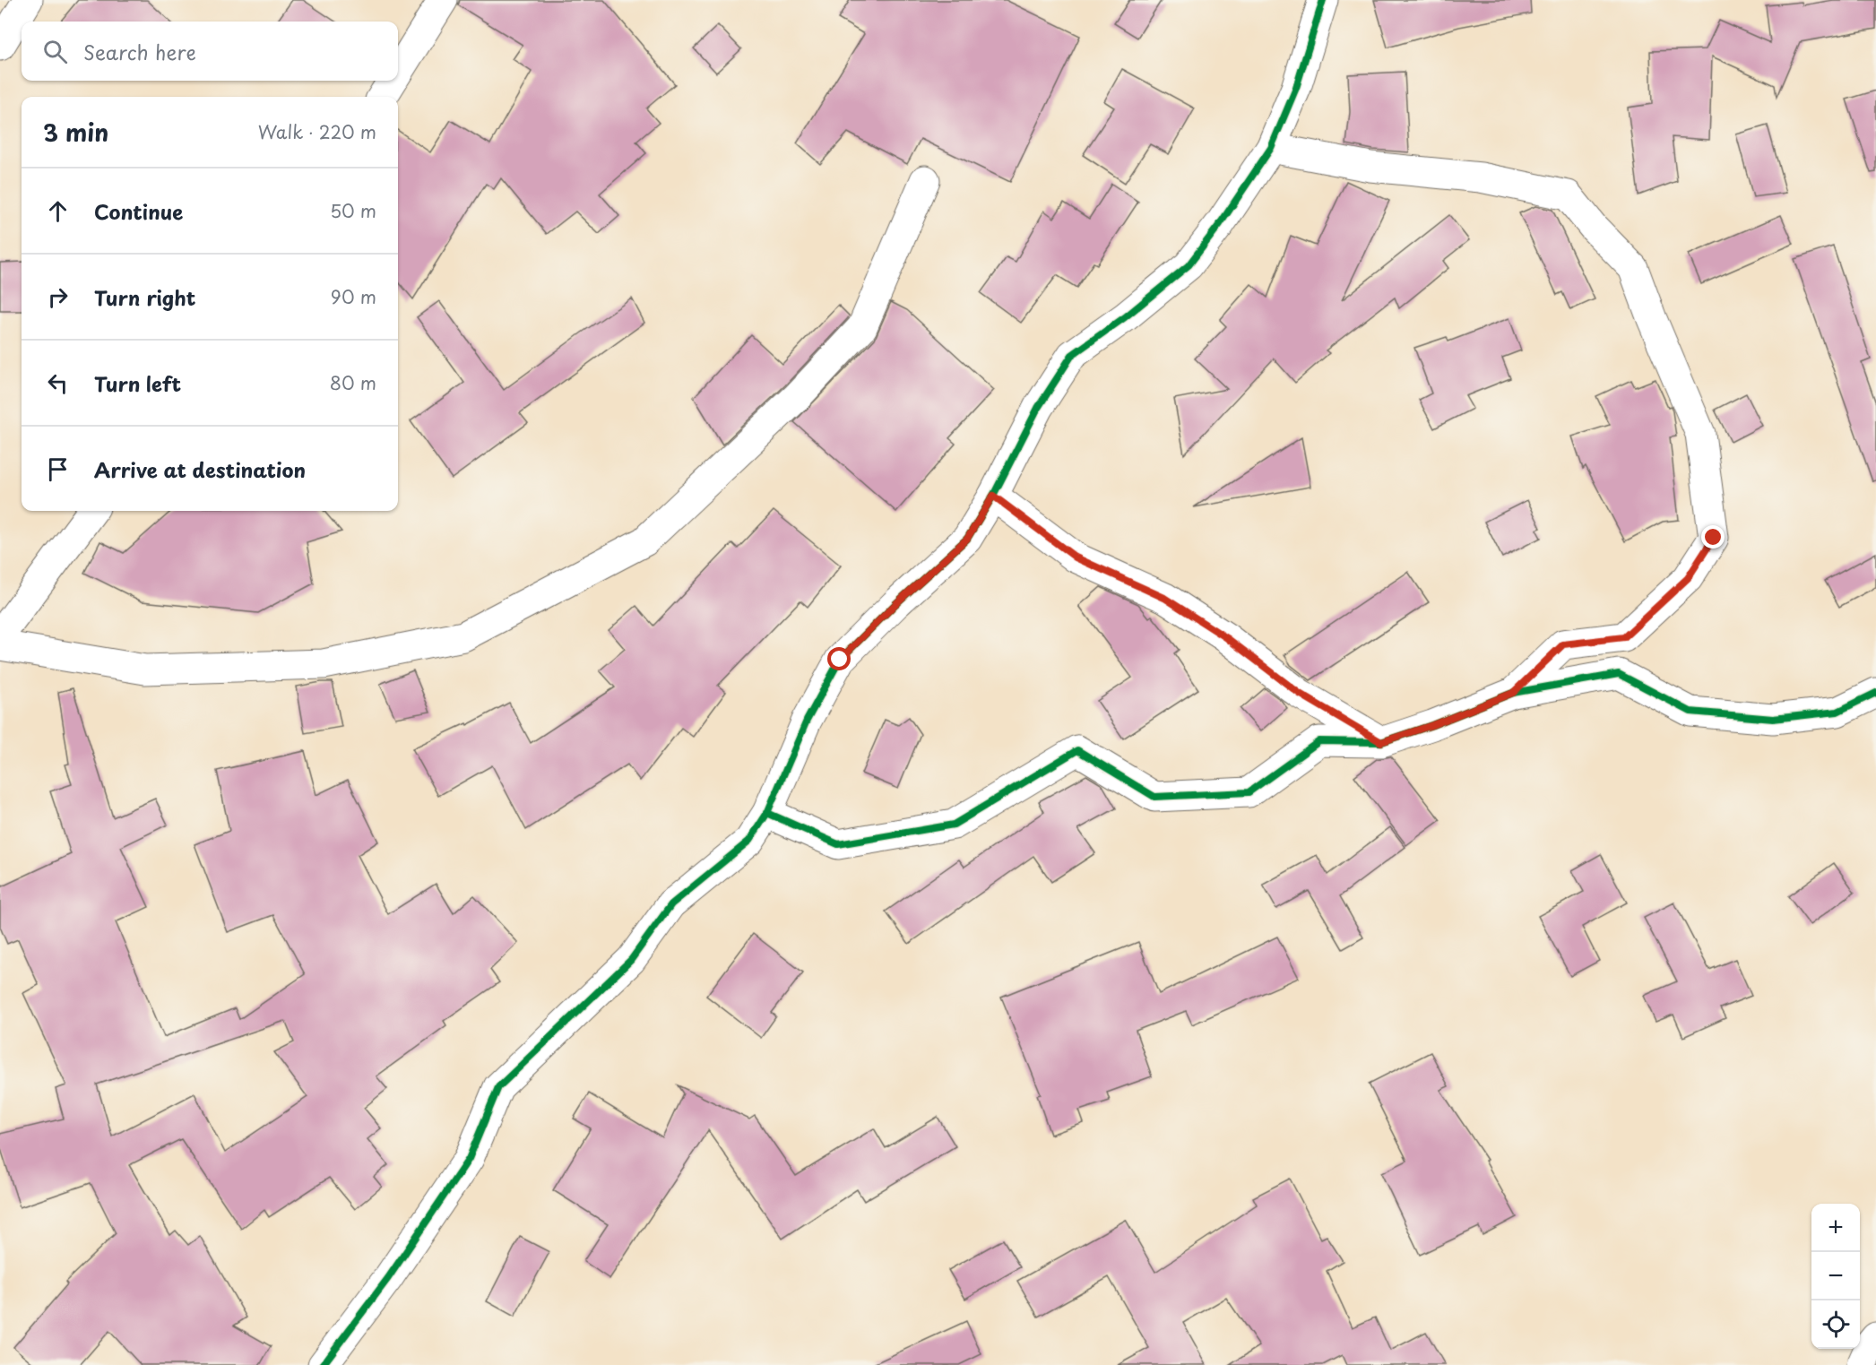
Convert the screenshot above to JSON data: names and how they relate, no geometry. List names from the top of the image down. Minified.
{"page":{"search":"Search here","heading":["3 min","Walk · 220 m"],"list":[["Continue","50 m"],["Turn right","90 m"],["Turn left","80 m"],"Arrive at destination"],"map_buttons":["+","−"]}}
